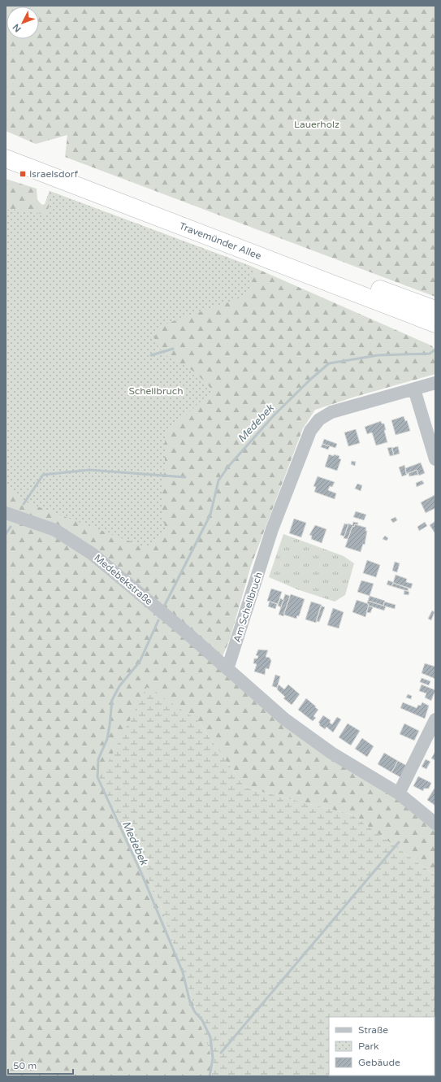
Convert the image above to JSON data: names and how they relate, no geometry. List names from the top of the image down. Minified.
{"streets":{"highway":["Travemünder Allee"],"street":["Medebekstraße","Am Schellbruch"]},"crossings":[["Medebekstraße","Am Schellbruch"]],"water":["Medebek"],"parks":["Lauerholz","Schellbruch"],"places":{"transit":["Israelsdorf"]},"legend":["Straße","Park","Gebäude"],"scale_bar":"50 m","north":"bottom left"}
